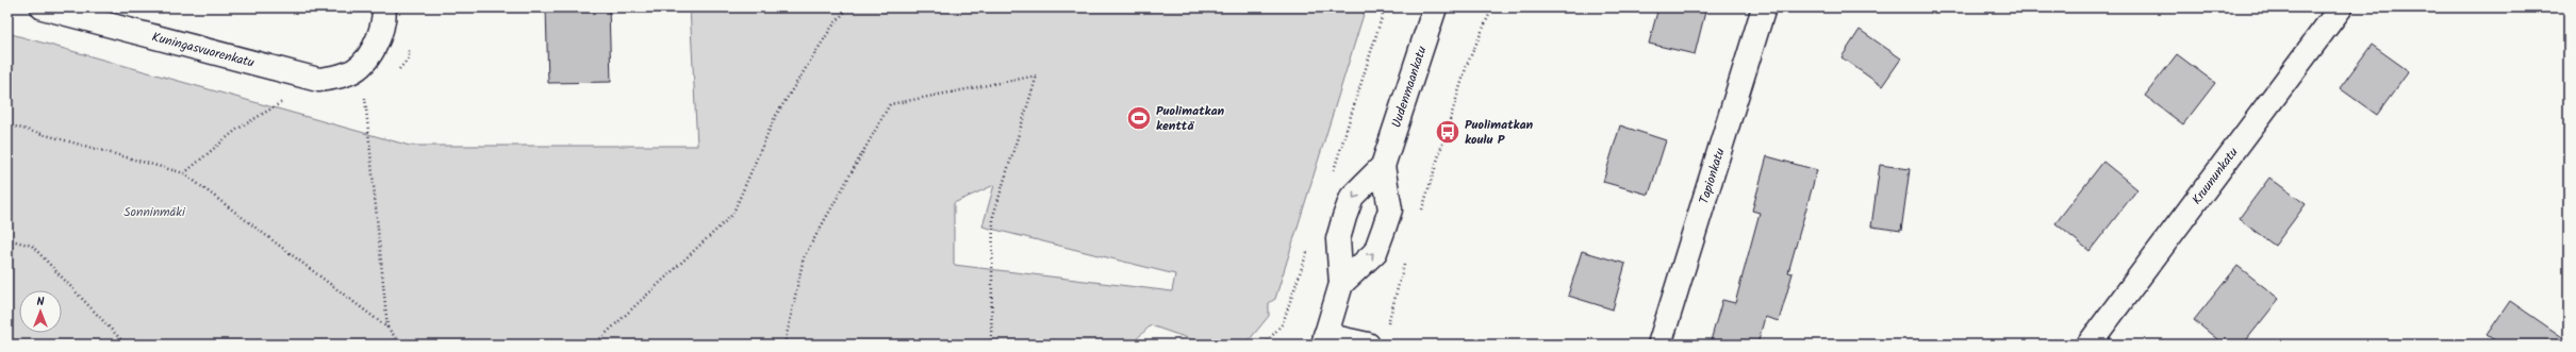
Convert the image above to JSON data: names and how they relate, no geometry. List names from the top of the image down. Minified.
{"streets":{"street":["Kuningasvuorenkatu","Uudenmaankatu","Tapionkatu","Kruununkatu"]},"parks":["Sonninmäki"],"places":{"sports":["Puolimatkan kenttä"],"bus stop":["Puolimatkan koulu P"]},"north":"top"}
